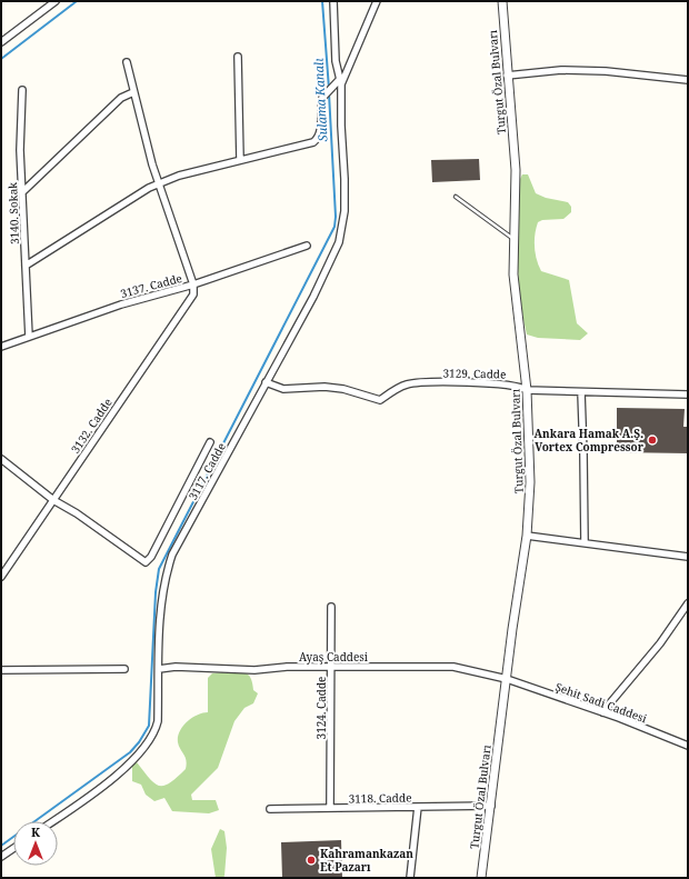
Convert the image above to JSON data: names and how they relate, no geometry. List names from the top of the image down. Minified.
{"streets":{"street":["Turgut Özal Bulvarı","3140. Sokak","3137. Cadde","3129. Cadde","3132. Cadde","3117. Cadde","Ayaş Caddesi","Şehit Sadi Caddesi","3124. Cadde","3118. Cadde"]},"crossings":[["Turgut Özal Bulvarı","3129. Cadde"],["Turgut Özal Bulvarı","Ayaş Caddesi"],["Turgut Özal Bulvarı","Şehit Sadi Caddesi"],["Turgut Özal Bulvarı","3118. Cadde"],["3140. Sokak","3137. Cadde"],["3137. Cadde","3132. Cadde"],["3129. Cadde","3117. Cadde"],["3117. Cadde","Ayaş Caddesi"],["Ayaş Caddesi","Şehit Sadi Caddesi"],["Ayaş Caddesi","3124. Cadde"],["3124. Cadde","3118. Cadde"]],"water":["Sulama Kanalı"],"places":["Ankara Hamak A.Ş. Vortex Compressor","Kahramankazan Et Pazarı"],"north":"top"}
